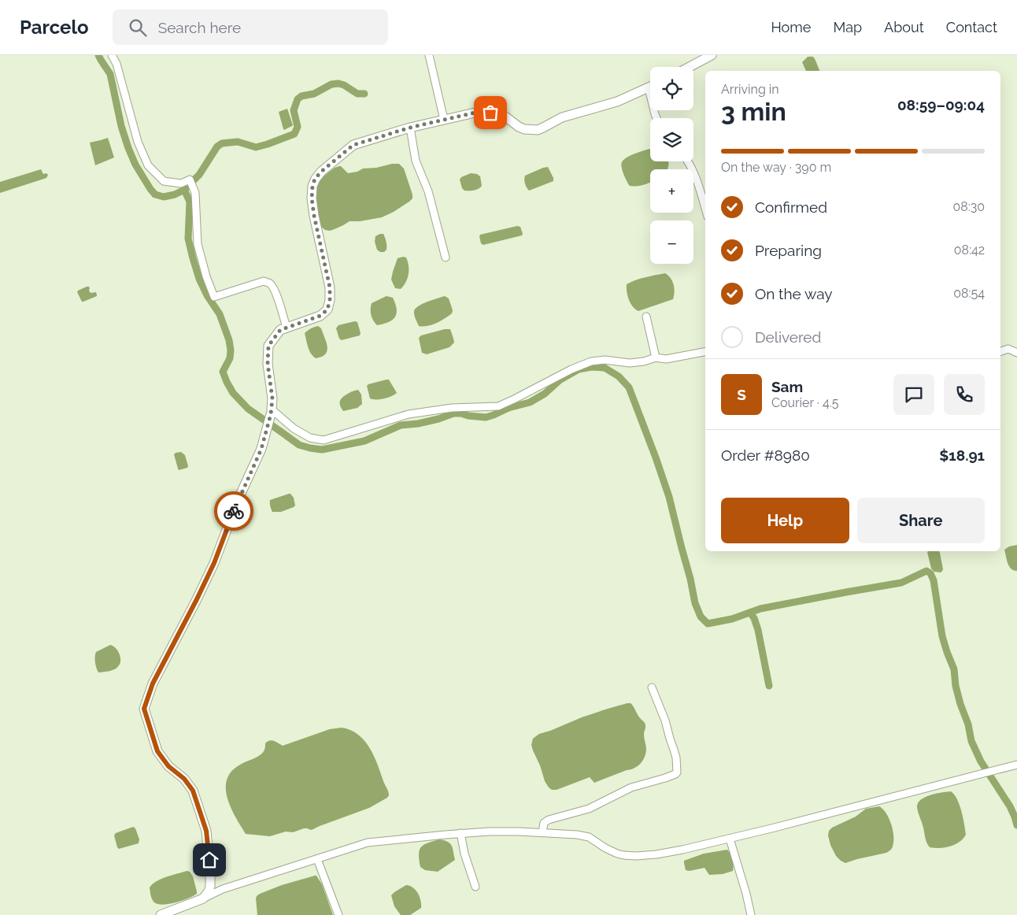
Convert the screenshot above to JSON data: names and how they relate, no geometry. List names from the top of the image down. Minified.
{"page":{"header":"Parcelo","search":"Search here","nav":["Home","Map","About","Contact"],"map_buttons":["+","−"],"heading":["3 min","Arriving in","08:59–09:04"],"panel":["Sam","Courier · 4.5","Order #8980","$18.91"],"bar":"On the way · 390 m","list":[["Confirmed","08:30"],["Preparing","08:42"],["On the way","08:54"],"Delivered"],"round":"S","buttons":["Help","Share"]}}
